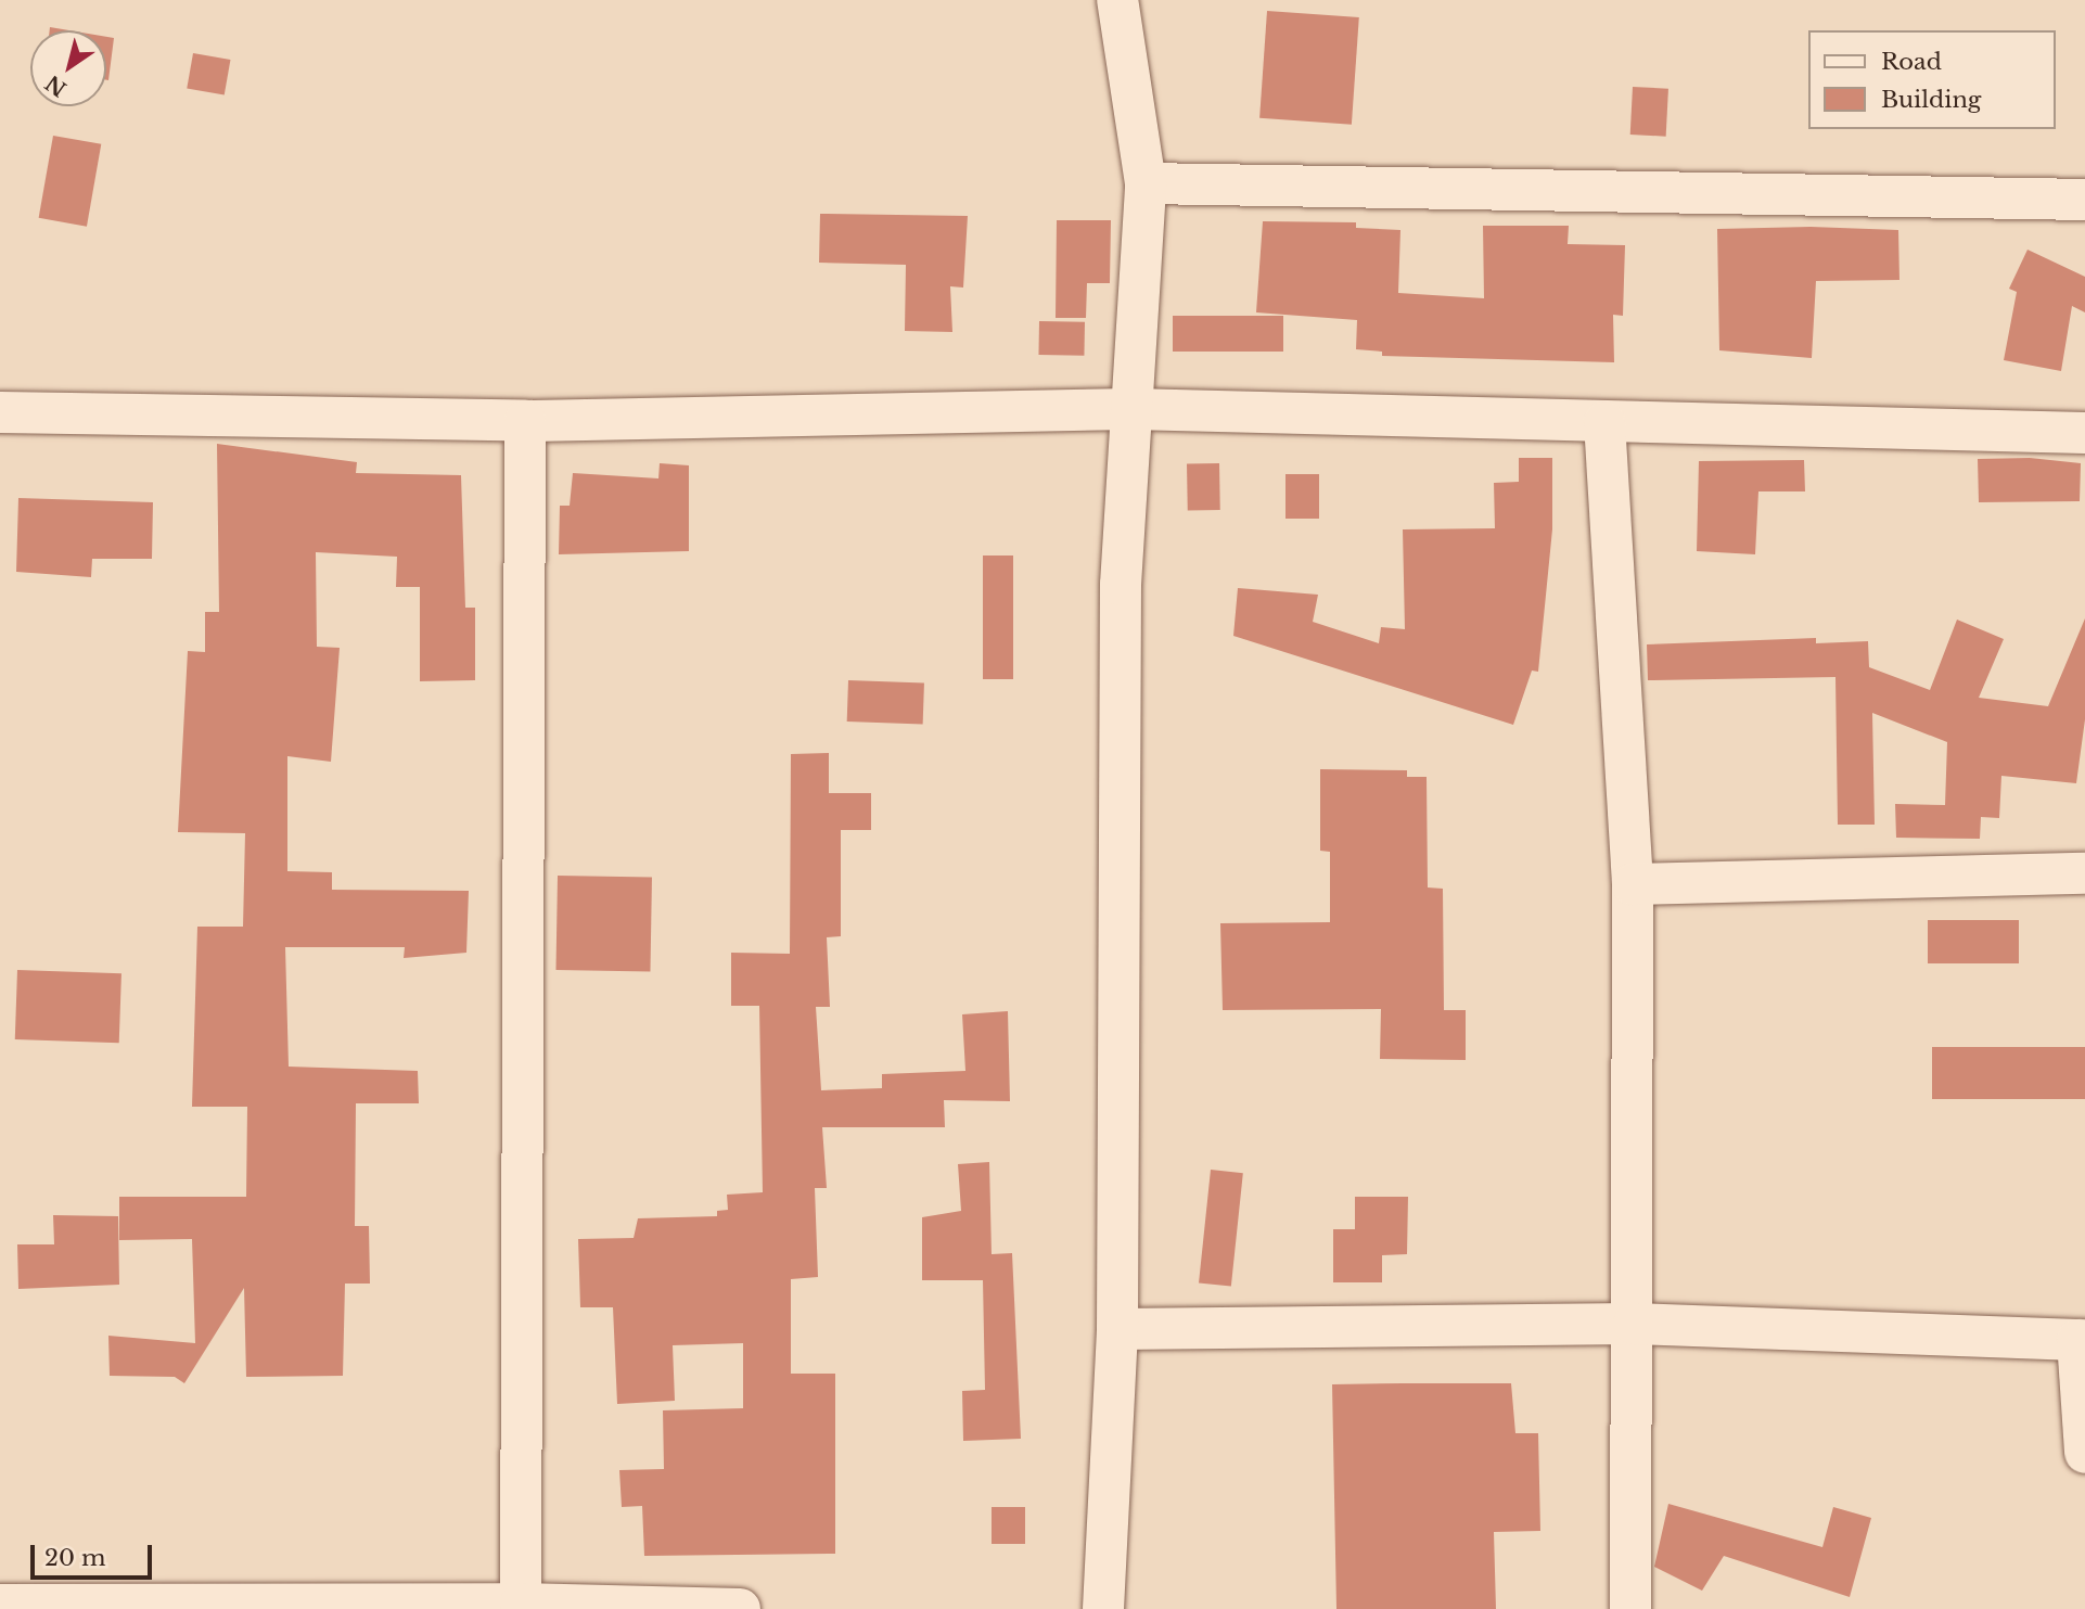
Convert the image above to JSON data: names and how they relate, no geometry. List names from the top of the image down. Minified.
{"legend":["Road","Building"],"scale_bar":"20 m","north":"bottom left"}
